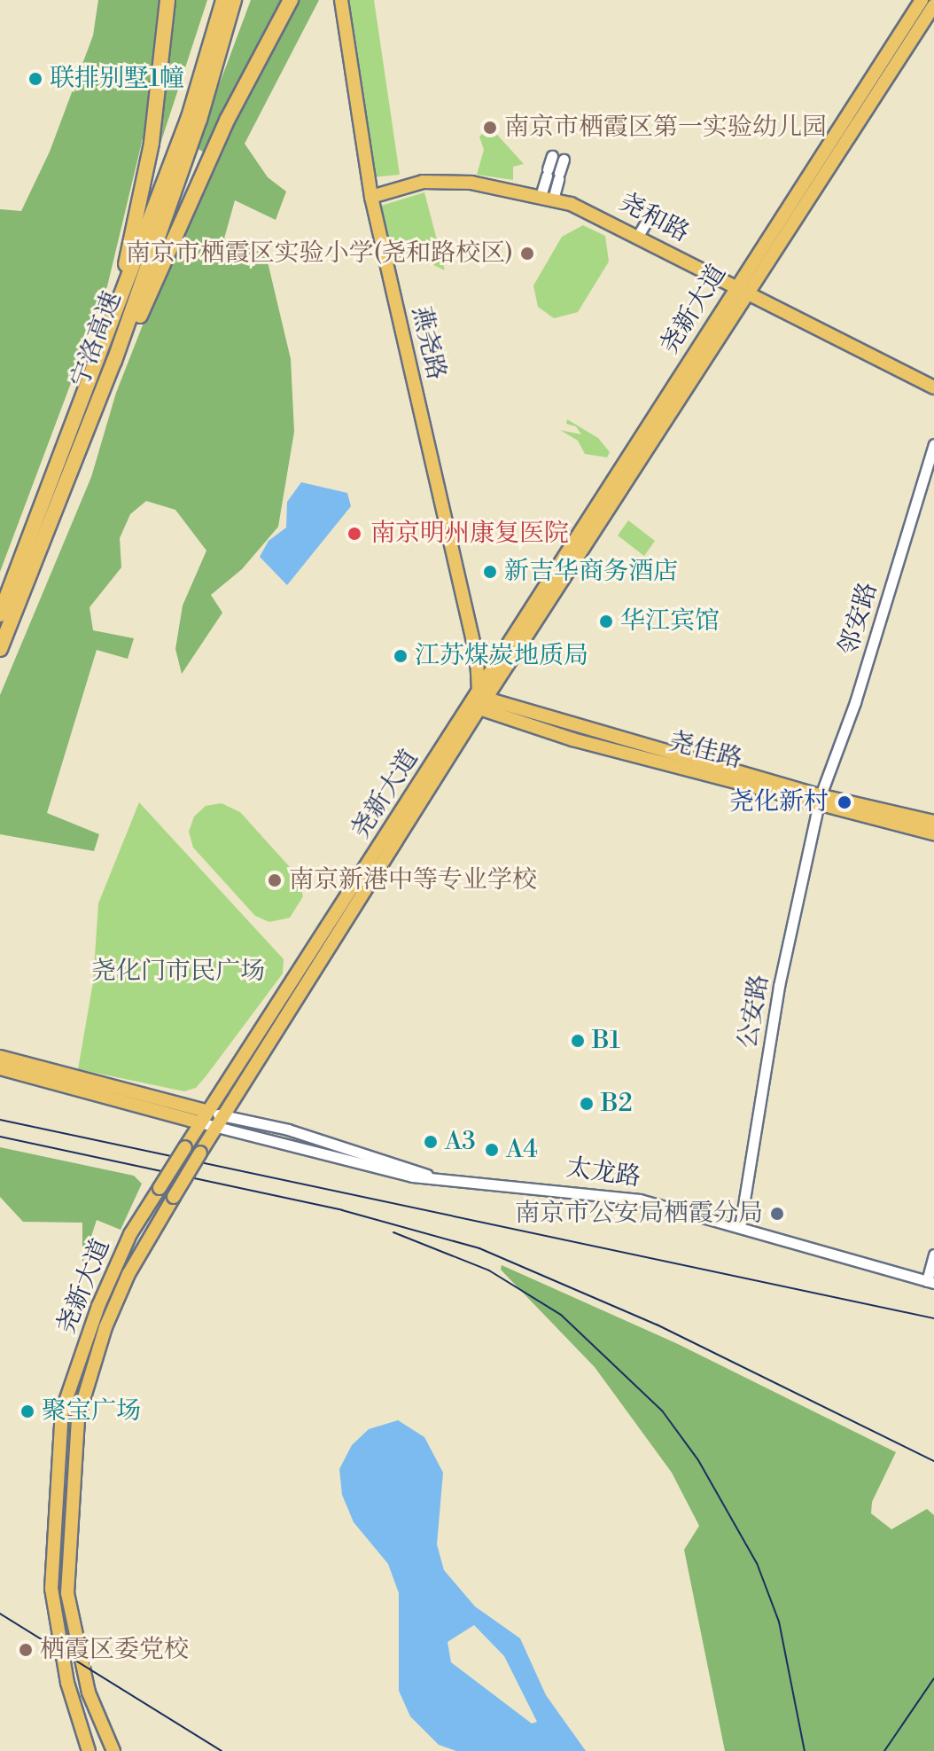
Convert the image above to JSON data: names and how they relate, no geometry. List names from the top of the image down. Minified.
{"streets":{"highway":["宁洛高速"],"main road":["尧和路","尧新大道","燕尧路","尧佳路","太龙路"],"street":["邻安路","公安路"]},"crossings":[["尧和路","尧新大道"],["尧和路","燕尧路"],["尧新大道","燕尧路"],["尧新大道","尧佳路"],["尧新大道","太龙路"],["燕尧路","尧佳路"],["邻安路","尧佳路"],["邻安路","公安路"],["尧佳路","公安路"],["公安路","太龙路"]],"parks":["尧化门市民广场"],"places":["联排别墅1幢","南京市栖霞区第一实验幼儿园","南京市栖霞区实验小学(尧和路校区)","南京明州康复医院","新吉华商务酒店","华江宾馆","江苏煤炭地质局","尧化新村","南京新港中等专业学校","B1","B2","A3","A4","南京市公安局栖霞分局","聚宝广场","栖霞区委党校"]}
